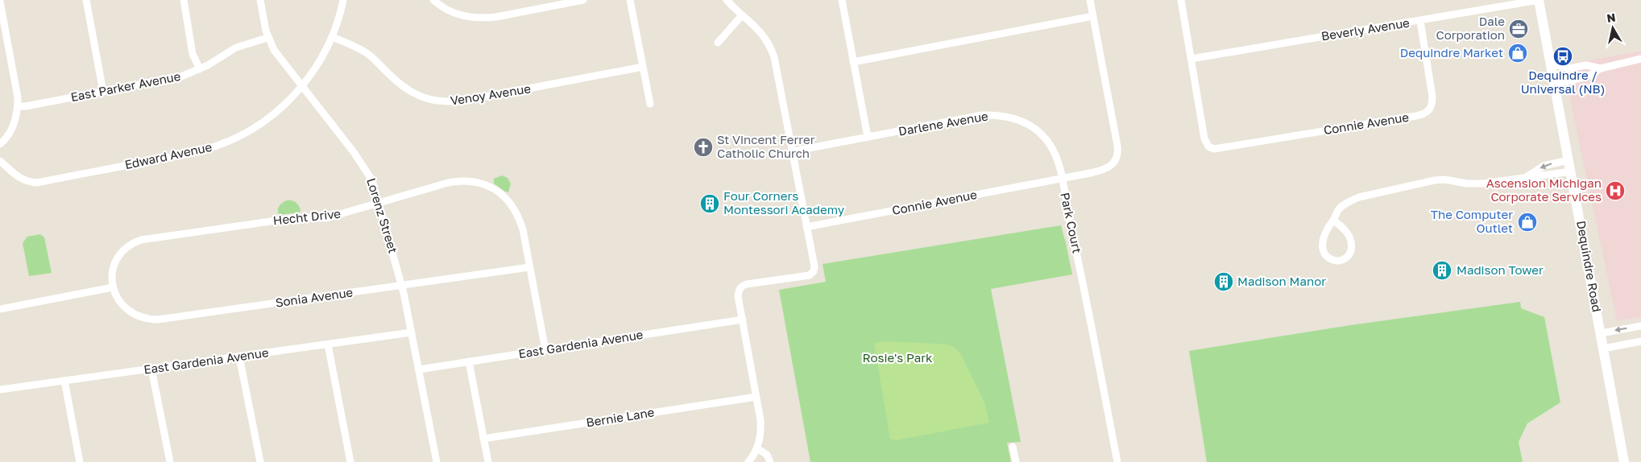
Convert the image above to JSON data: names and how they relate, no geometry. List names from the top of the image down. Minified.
{"streets":{"main road":["Dequindre Road"],"street":["Beverly Avenue","East Parker Avenue","Venoy Avenue","Darlene Avenue","Connie Avenue","Edward Avenue","Lorenz Street","Hecht Drive","Park Court","Sonia Avenue","East Gardenia Avenue","Bernie Lane"]},"crossings":[["Beverly Avenue","Connie Avenue"],["Beverly Avenue","Dequindre Road"],["East Parker Avenue","Lorenz Street"],["Venoy Avenue","Edward Avenue"],["Darlene Avenue","Connie Avenue"],["Darlene Avenue","Park Court"],["Connie Avenue","Park Court"],["Edward Avenue","Lorenz Street"],["Lorenz Street","Hecht Drive"],["Lorenz Street","Sonia Avenue"],["Lorenz Street","East Gardenia Avenue"],["Hecht Drive","Sonia Avenue"],["Hecht Drive","East Gardenia Avenue"]],"parks":["Rosie's Park"],"places":{"office":["Dale Corporation"],"shop":["Dequindre Market","The Computer Outlet"],"bus stop":["Dequindre / Universal (NB)"],"church":["St Vincent Ferrer Catholic Church"],"hospital":["Ascension Michigan Corporate Services"],"building":["Four Corners Montessori Academy","Madison Tower","Madison Manor"]},"north":"top"}
